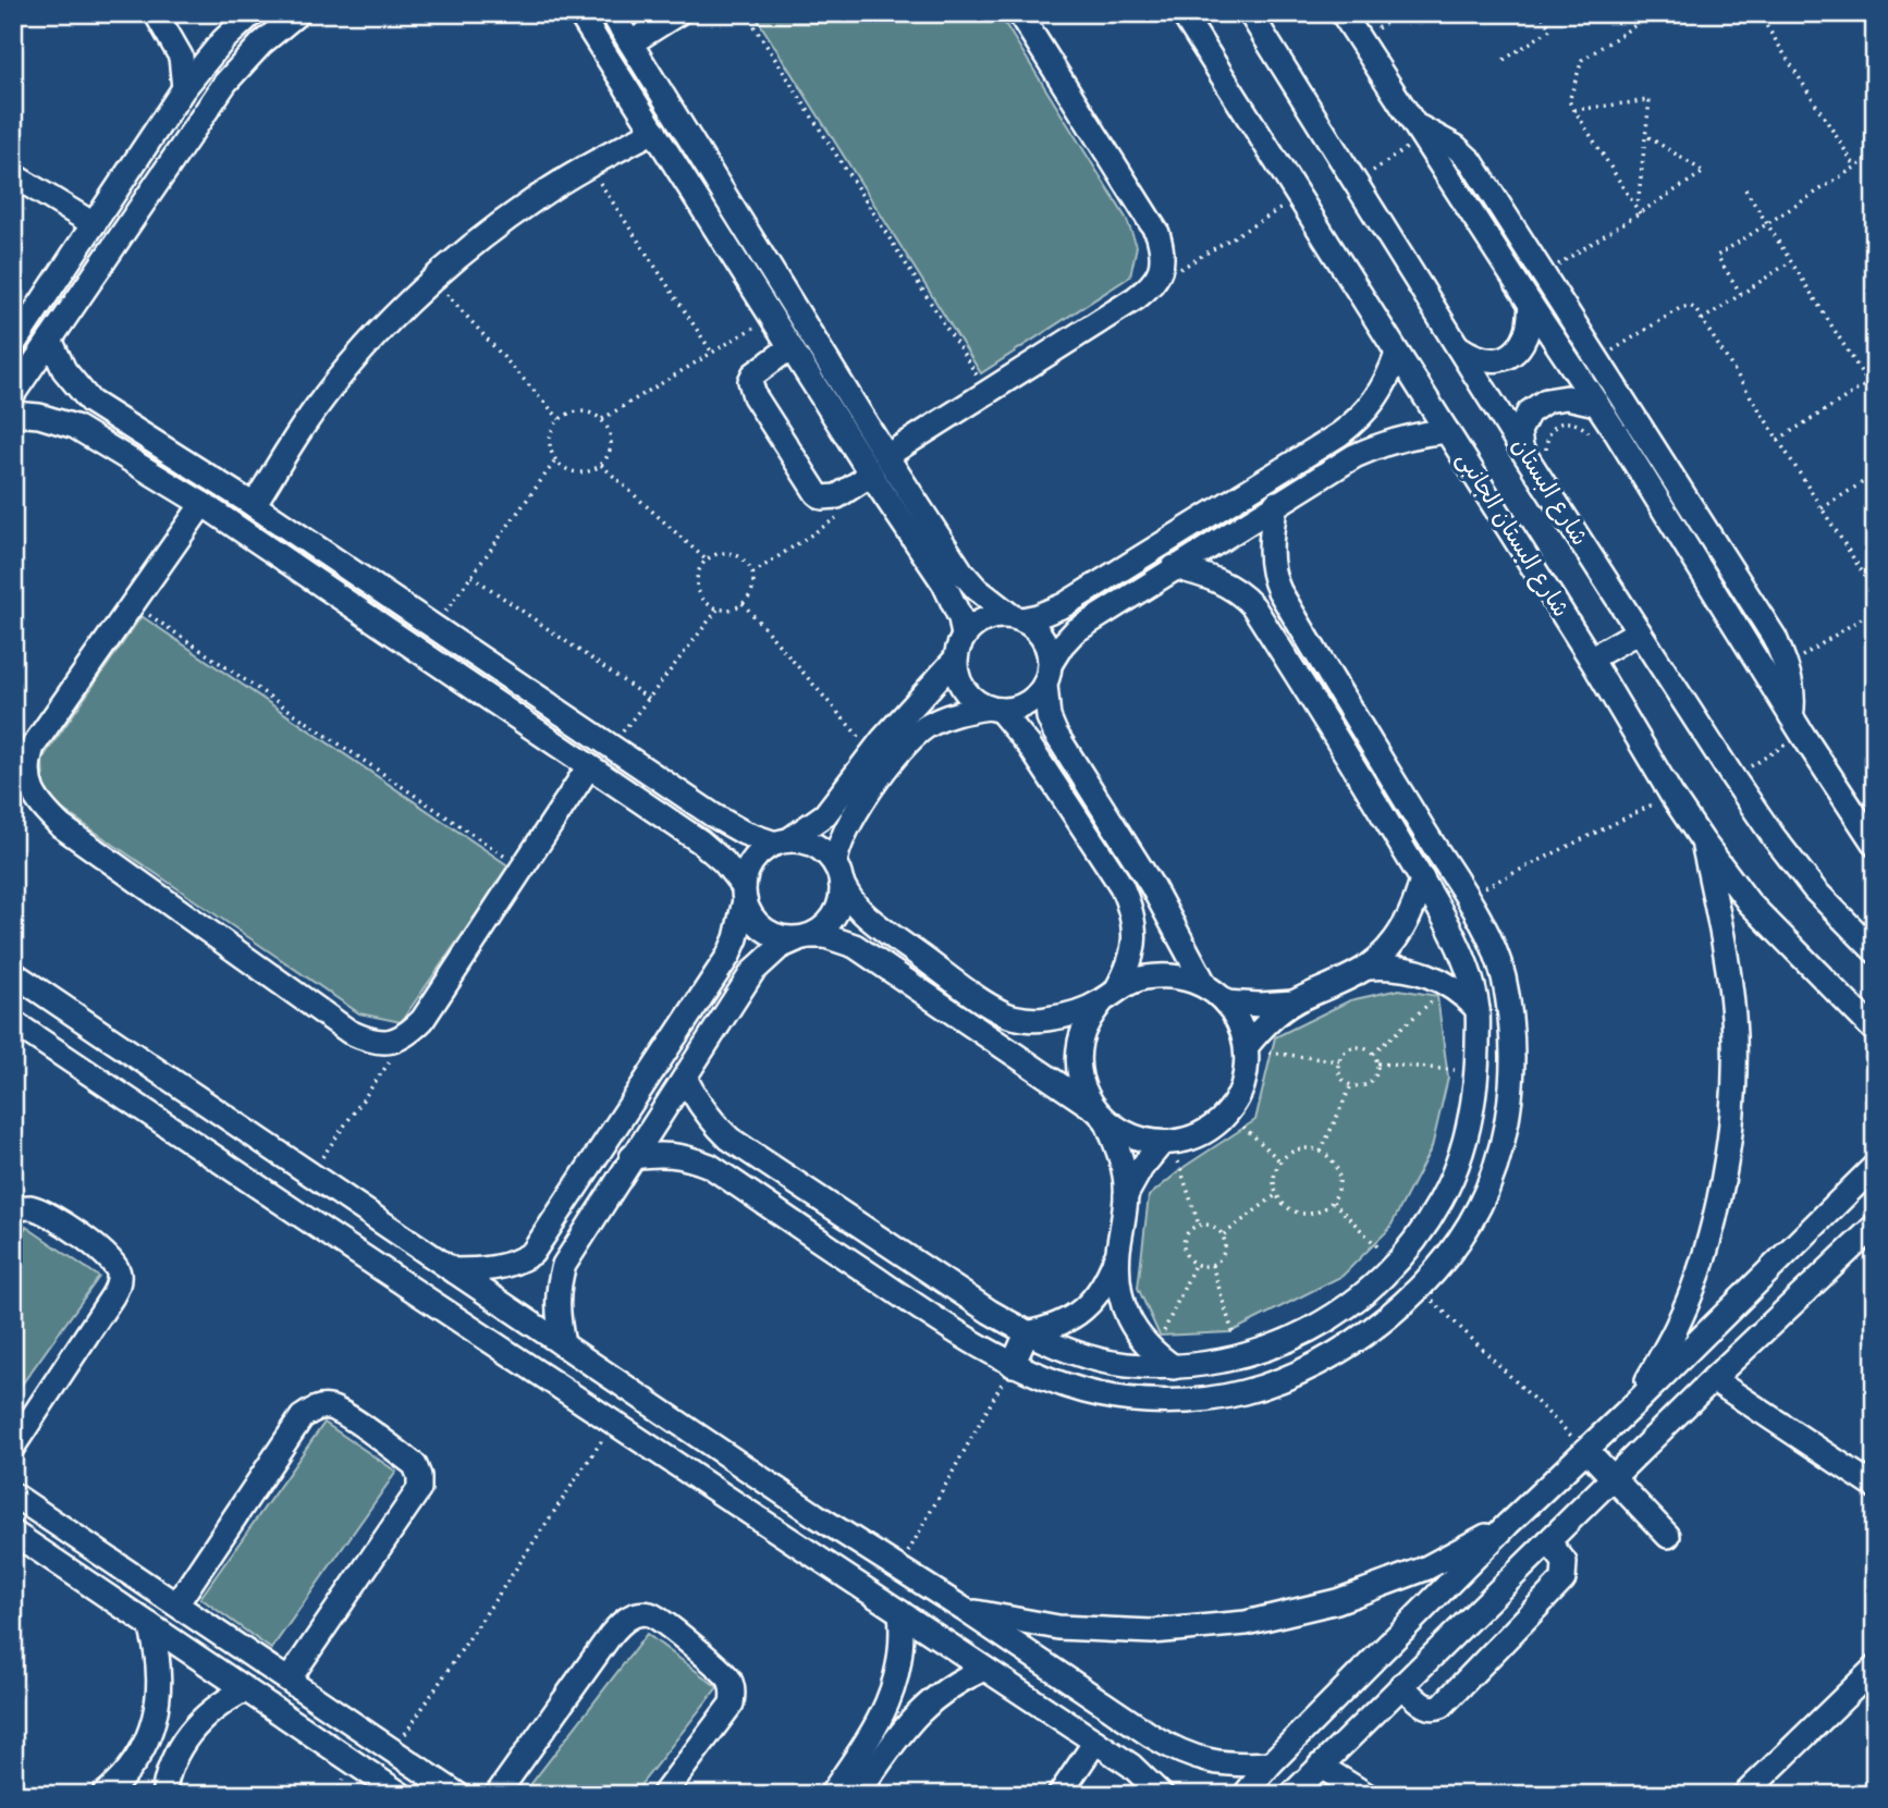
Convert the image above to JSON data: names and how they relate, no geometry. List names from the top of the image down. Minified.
{"streets":{"street":["شارع البستان","شارع البستان الجانبى"]}}
